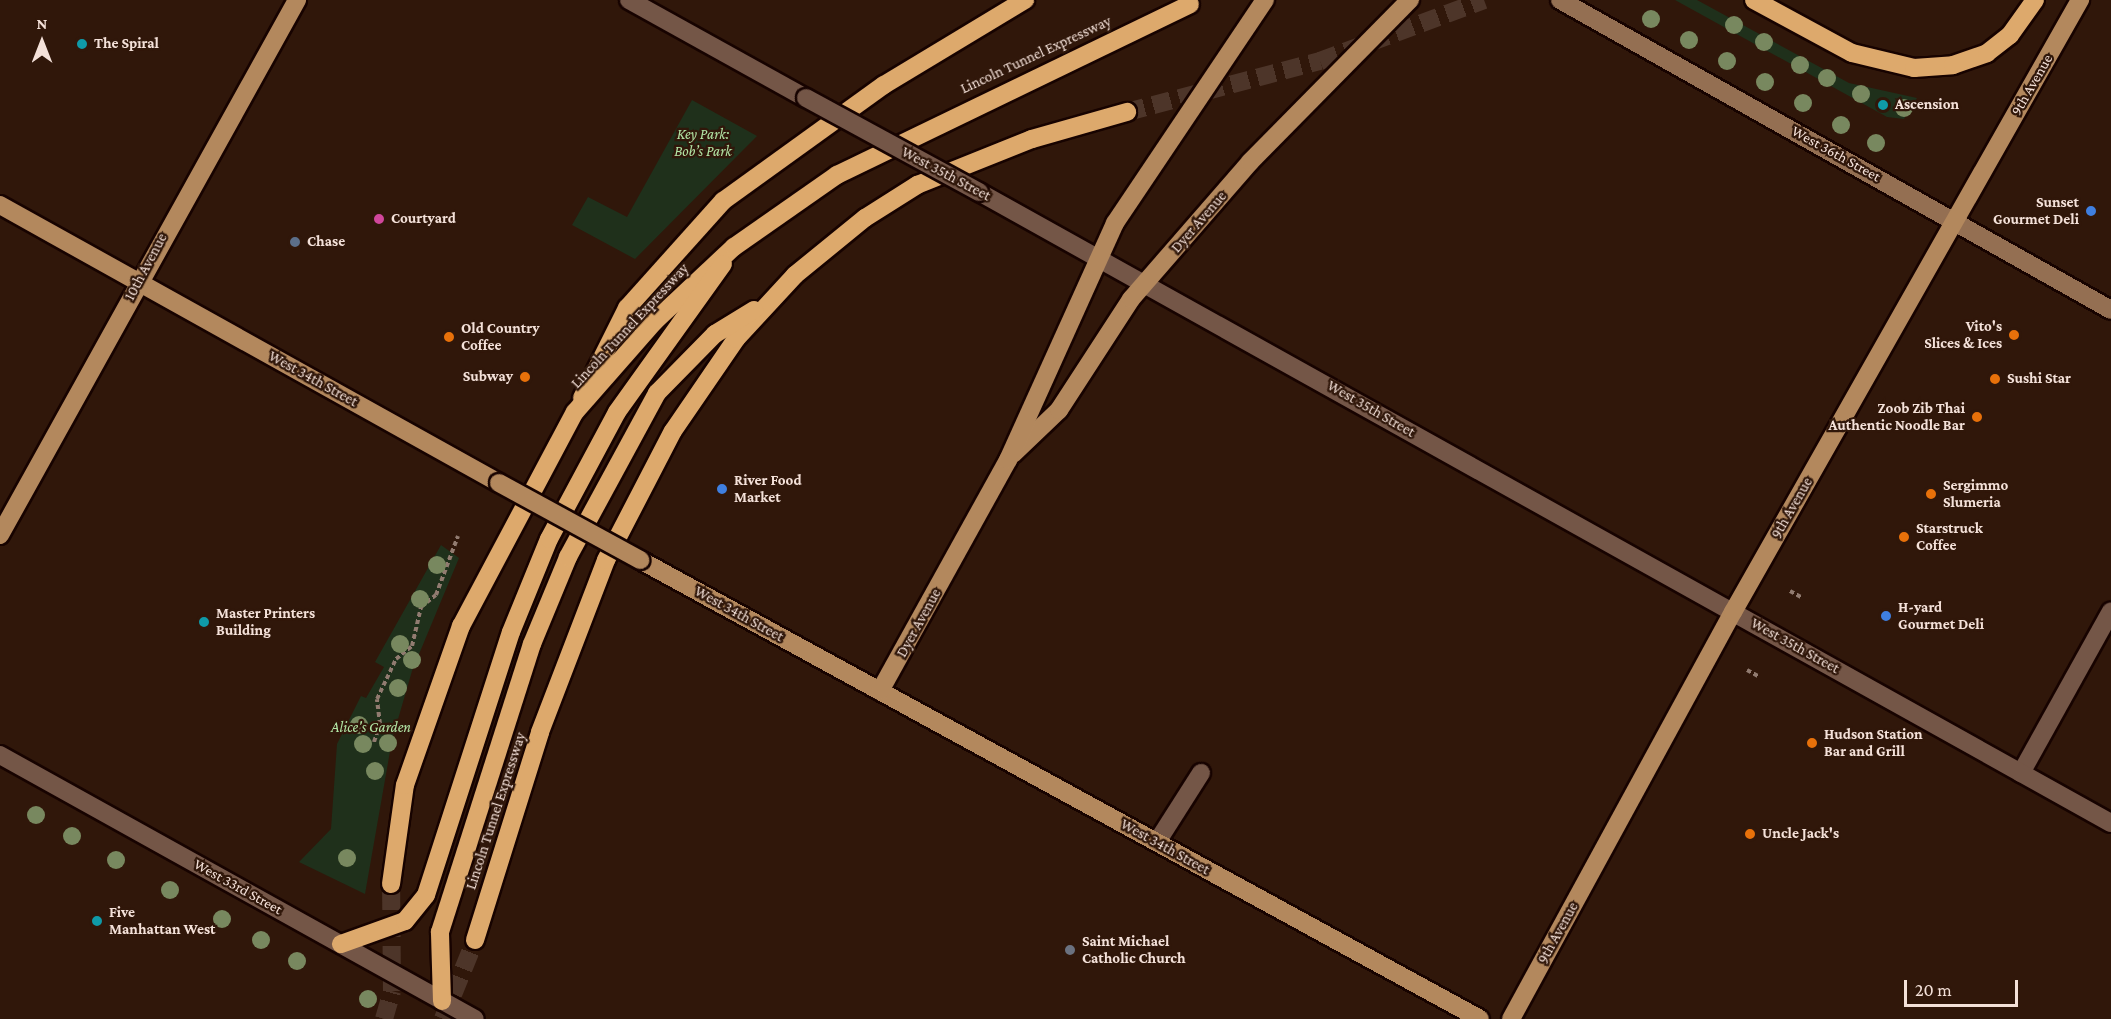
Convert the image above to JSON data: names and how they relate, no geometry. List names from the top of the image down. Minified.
{"streets":{"highway":["Lincoln Tunnel Expressway"],"main road":["9th Avenue","West 36th Street","Dyer Avenue","10th Avenue","West 34th Street"],"street":["West 35th Street","West 33rd Street"]},"crossings":[["9th Avenue","West 36th Street"],["9th Avenue","West 35th Street"],["West 35th Street","Dyer Avenue"],["Dyer Avenue","West 34th Street"],["10th Avenue","West 34th Street"]],"parks":["Key Park: Bob’s Park","Alice's Garden"],"places":["The Spiral","Ascension","Sunset Gourmet Deli","Courtyard","Chase","Vito's Slices & Ices","Old Country Coffee","Subway","Sushi Star","Zoob Zib Thai Authentic Noodle Bar","River Food Market","Sergimmo Slumeria","Starstruck Coffee","H-yard Gourmet Deli","Master Printers Building","Hudson Station Bar and Grill","Uncle Jack's","Five Manhattan West","Saint Michael Catholic Church"],"scale_bar":"20 m","north":"top"}
